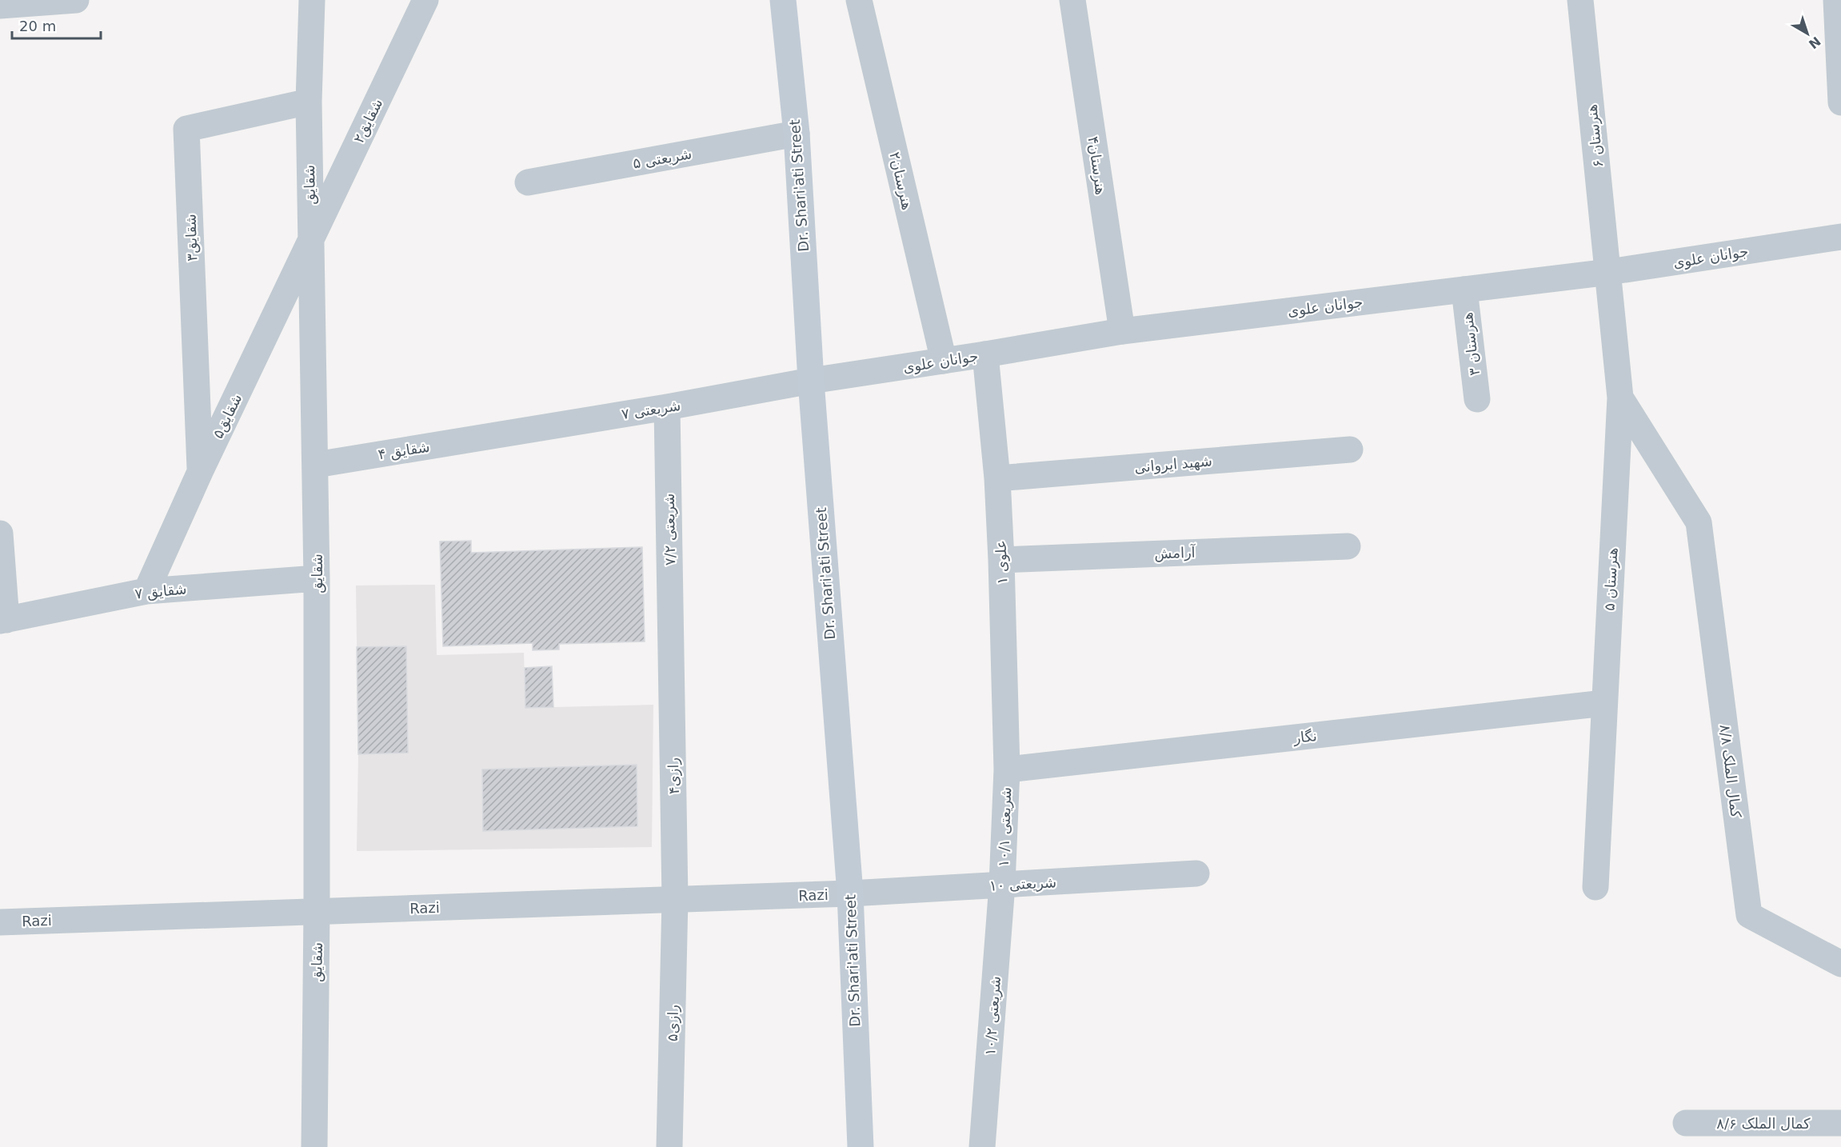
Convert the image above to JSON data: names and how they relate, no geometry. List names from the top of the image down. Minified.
{"streets":{"main road":["Dr. Shari'ati Street"],"street":["شقایق۲","هنرستان ۶","شریعتی ۵","هنرستان۴","هنرستان۲","شقایق","شقایق۳","جوانان علوی","هنرستان ۳","۷ شریعتی","شقایق۵","شقایق ۴","شهید ایروانی","شریعتی ۷/۲","آرامش","علوی ۱","هنرستان ۵","شقایق ۷","نگار","کمال الملک ۸/۸","رازی۴","شریعتی ۱۰/۱","شریعتی ۱۰","Razi","شریعتی ۱۰/۲","رازی۵","کمال الملک ۸/۶"]},"crossings":[["شقایق۲","شقایق"],["شقایق۲","شقایق۵"],["هنرستان ۶","جوانان علوی"],["هنرستان ۶","هنرستان ۵"],["شریعتی ۵","Dr. Shari'ati Street"],["هنرستان۴","جوانان علوی"],["هنرستان۲","جوانان علوی"],["شقایق","شقایق۳"],["شقایق","شقایق۵"],["شقایق","شقایق ۴"],["شقایق","شقایق ۷"],["شقایق","Razi"],["Dr. Shari'ati Street","جوانان علوی"],["Dr. Shari'ati Street","۷ شریعتی"],["Dr. Shari'ati Street","شریعتی ۱۰"],["Dr. Shari'ati Street","Razi"],["شقایق۳","شقایق۵"],["جوانان علوی","هنرستان ۳"],["جوانان علوی","۷ شریعتی"],["جوانان علوی","علوی ۱"],["جوانان علوی","هنرستان ۵"],["۷ شریعتی","شقایق ۴"],["۷ شریعتی","شریعتی ۷/۲"],["شقایق۵","شقایق ۷"],["شهید ایروانی","علوی ۱"],["شریعتی ۷/۲","رازی۴"],["آرامش","علوی ۱"],["علوی ۱","نگار"],["علوی ۱","شریعتی ۱۰/۱"],["هنرستان ۵","نگار"],["هنرستان ۵","کمال الملک ۸/۸"],["نگار","شریعتی ۱۰/۱"],["رازی۴","Razi"],["رازی۴","رازی۵"],["شریعتی ۱۰/۱","شریعتی ۱۰"],["شریعتی ۱۰/۱","شریعتی ۱۰/۲"],["شریعتی ۱۰","Razi"],["شریعتی ۱۰","شریعتی ۱۰/۲"],["Razi","رازی۵"]],"scale_bar":"20 m","north":"bottom right"}
